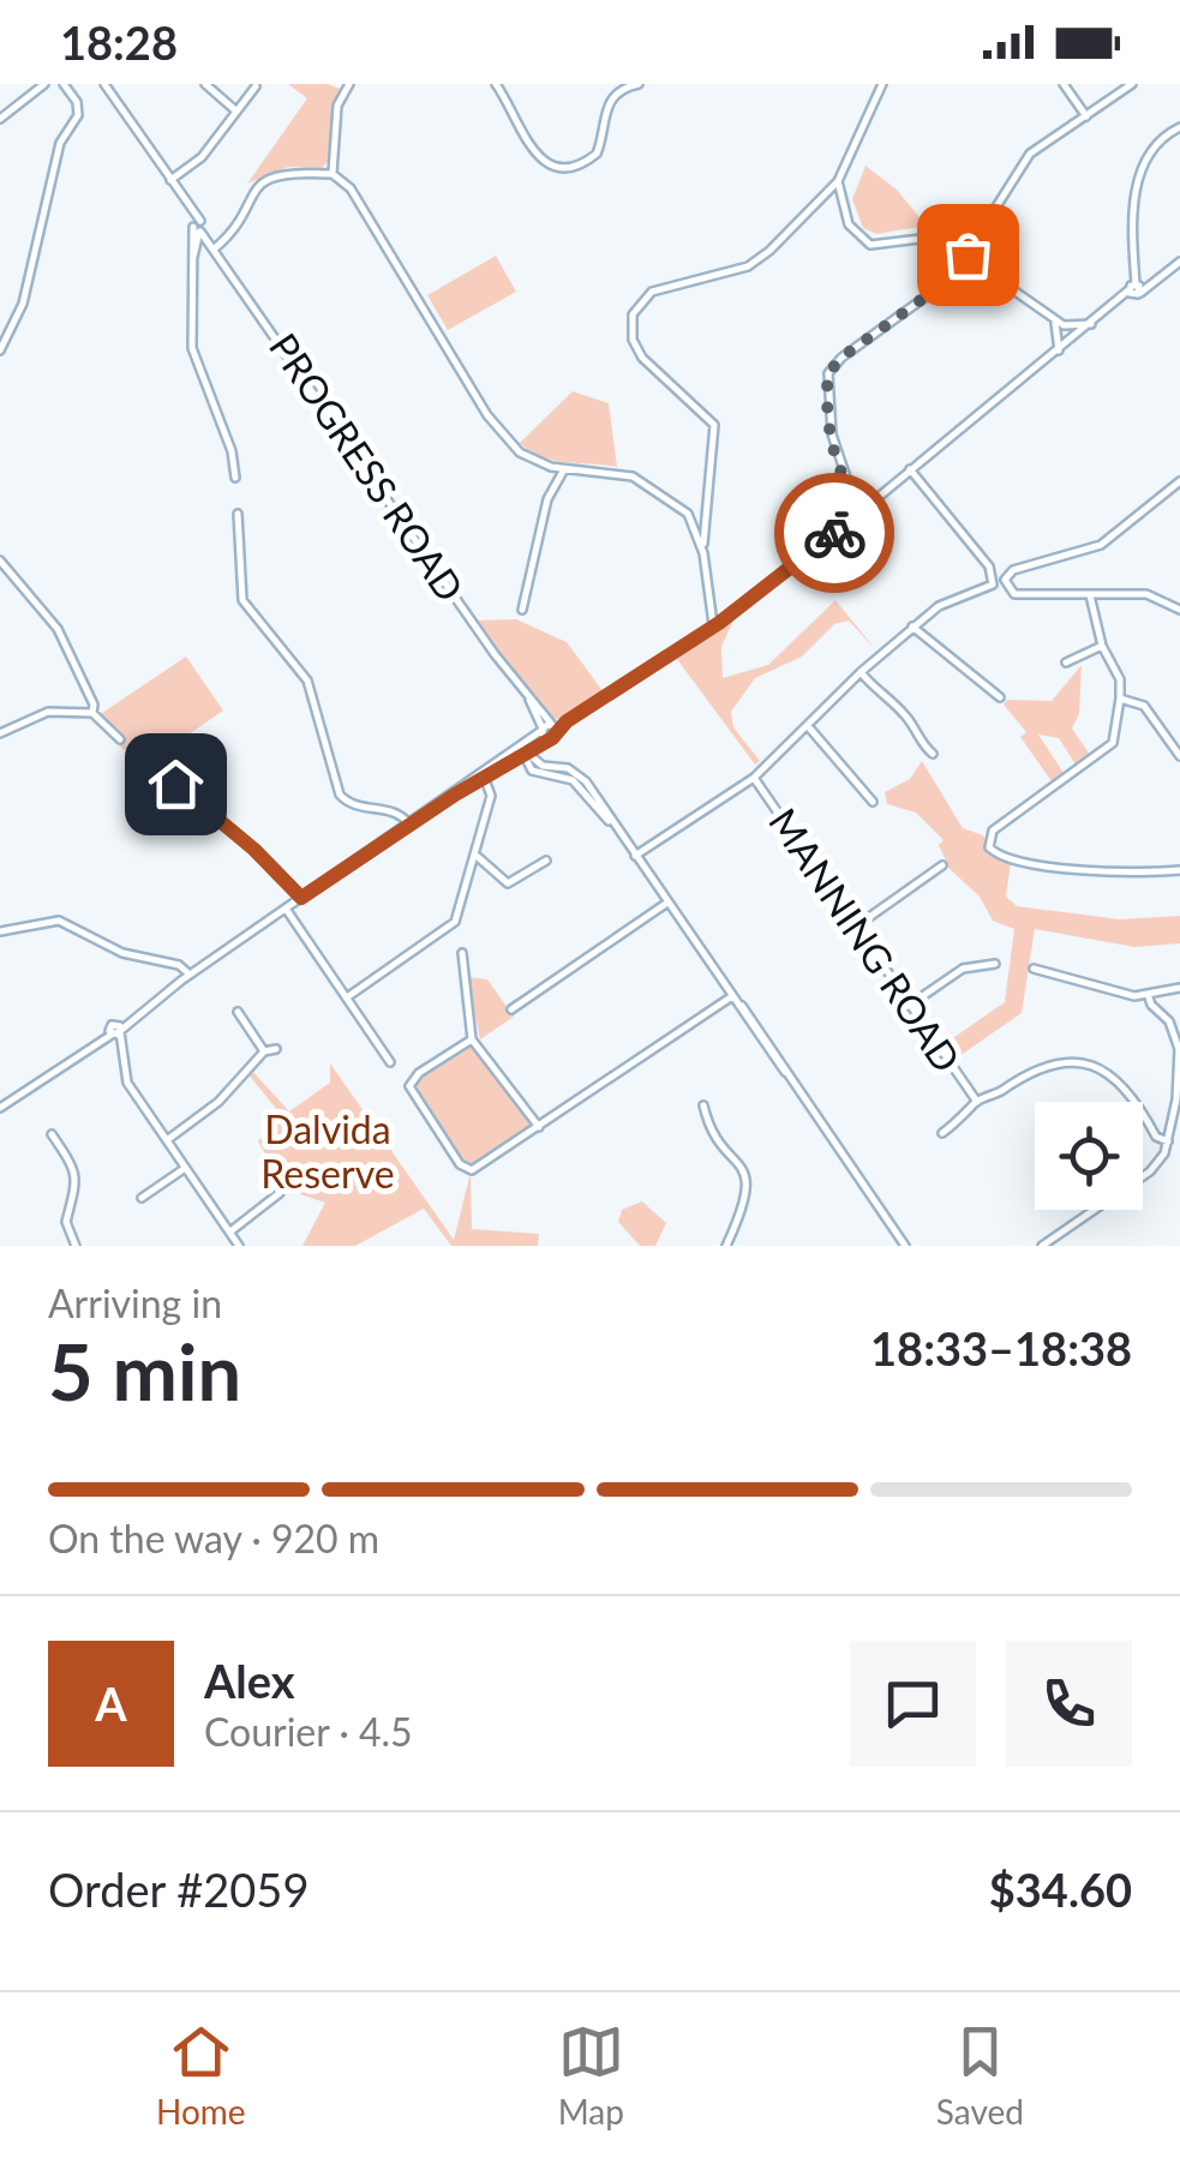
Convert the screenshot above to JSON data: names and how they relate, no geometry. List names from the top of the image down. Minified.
{"streets":{"street":["PROGRESS ROAD","MANNING ROAD"]},"parks":["Dalvida Reserve"],"page":{"status":"18:28","heading":["5 min","Arriving in","18:33–18:38"],"panel":["Alex","Courier · 4.5","Order #2059","$34.60"],"bar":"On the way · 920 m","round":"A","tabs":["Home","Map","Saved"]}}
